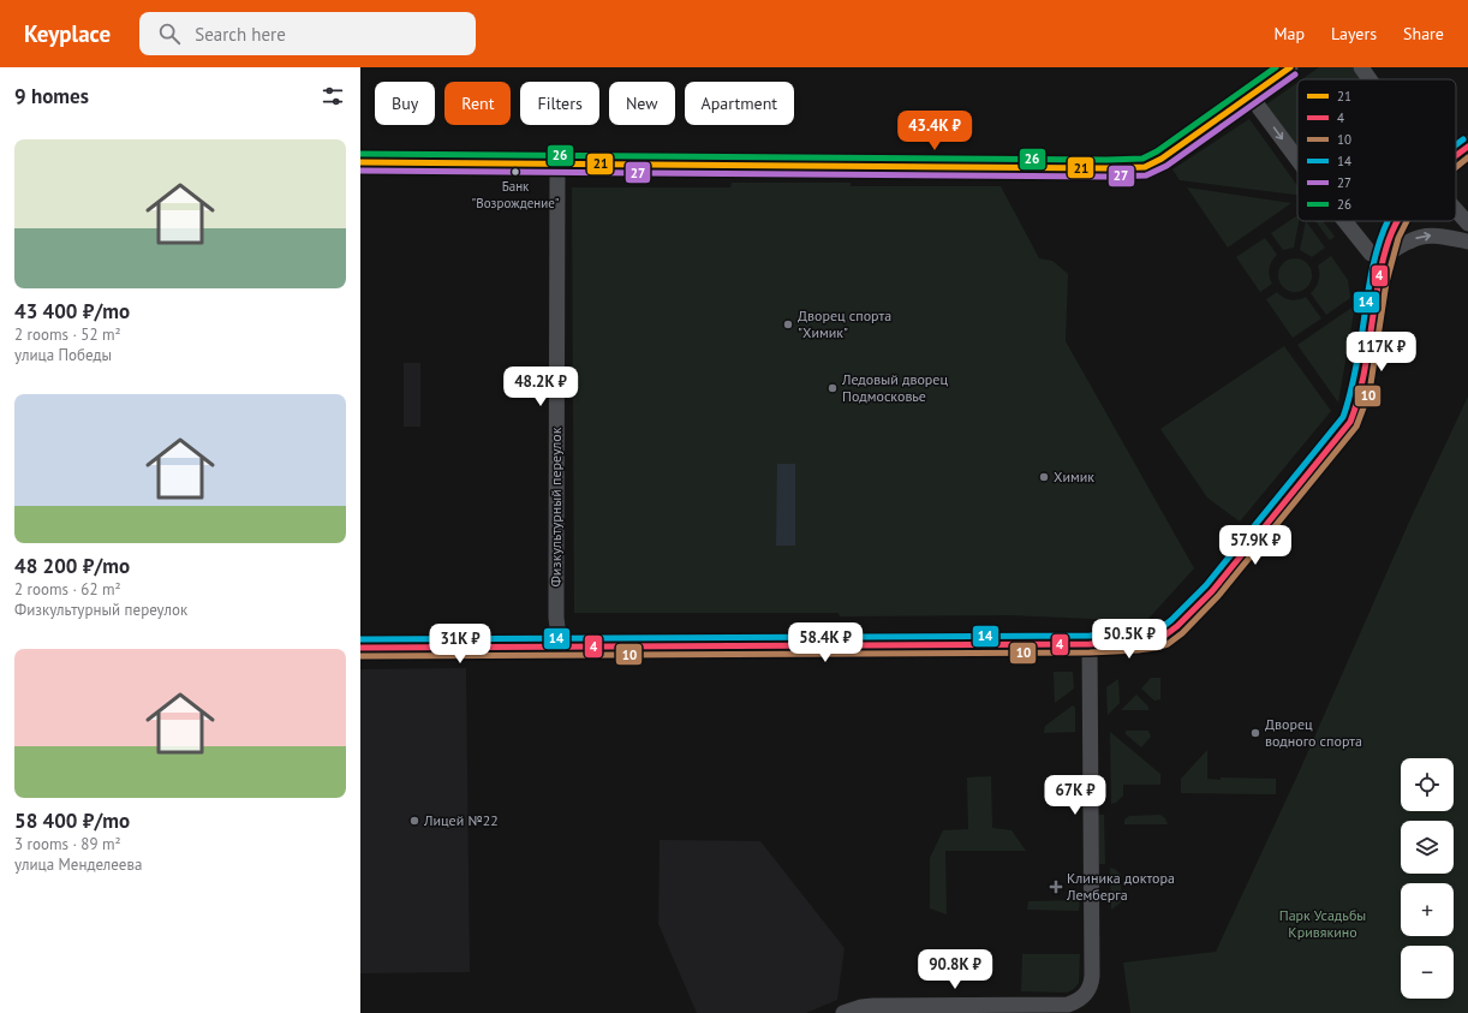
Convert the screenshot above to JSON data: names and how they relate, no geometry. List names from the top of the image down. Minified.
{"streets":{"street":["Физкультурный переулок"]},"parks":["Парк Усадьбы Кривякино"],"places":{"other":["Банк \"Возрождение\"","Дворец спорта \"Химик\"","Ледовый дворец Подмосковье","Химик","Дворец водного спорта","Лицей №22"],"health":["Клиника доктора Лемберга"]},"lines":["transit line 21","transit line 26","transit line 27","transit line 14","transit line 4","transit line 10"],"legend":["21","4","10","14","27","26"],"page":{"header":"Keyplace","search":"Search here","nav":["Map","Layers","Share"],"heading":"9 homes","chip":["Buy","Rent","Filters","New","Apartment"],"price":["43.4K ₽","117K ₽","48.2K ₽","57.9K ₽","50.5K ₽","58.4K ₽","31K ₽","67K ₽","90.8K ₽"],"list":[{"name":"43 400 ₽/mo","note":"2 rooms · 52 m² · улица Победы"},{"name":"48 200 ₽/mo","note":"2 rooms · 62 m² · Физкультурный переулок"},{"name":"58 400 ₽/mo","note":"3 rooms · 89 m² · улица Менделеева"}],"map_buttons":["+","−"]}}
